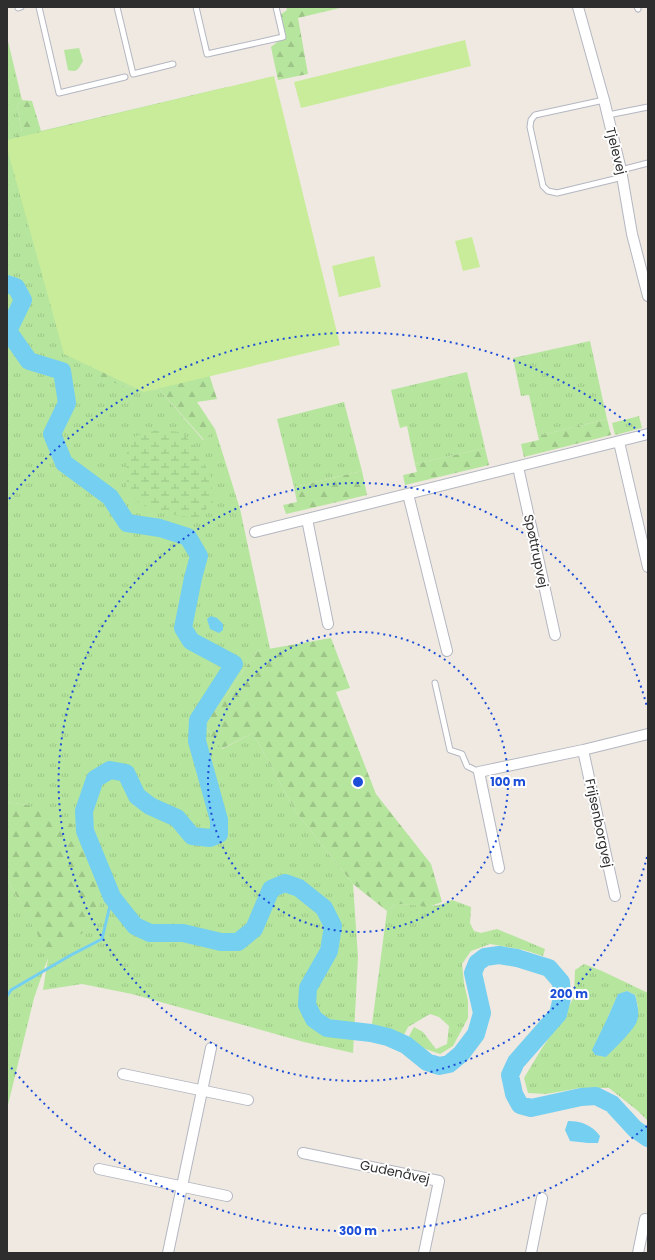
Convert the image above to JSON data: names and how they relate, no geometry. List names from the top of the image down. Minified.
{"streets":{"street":["Tjelevej","Spøttrupvej","Frijsenborgvej","Gudenåvej"]},"rings":["100 m","200 m","300 m"]}
